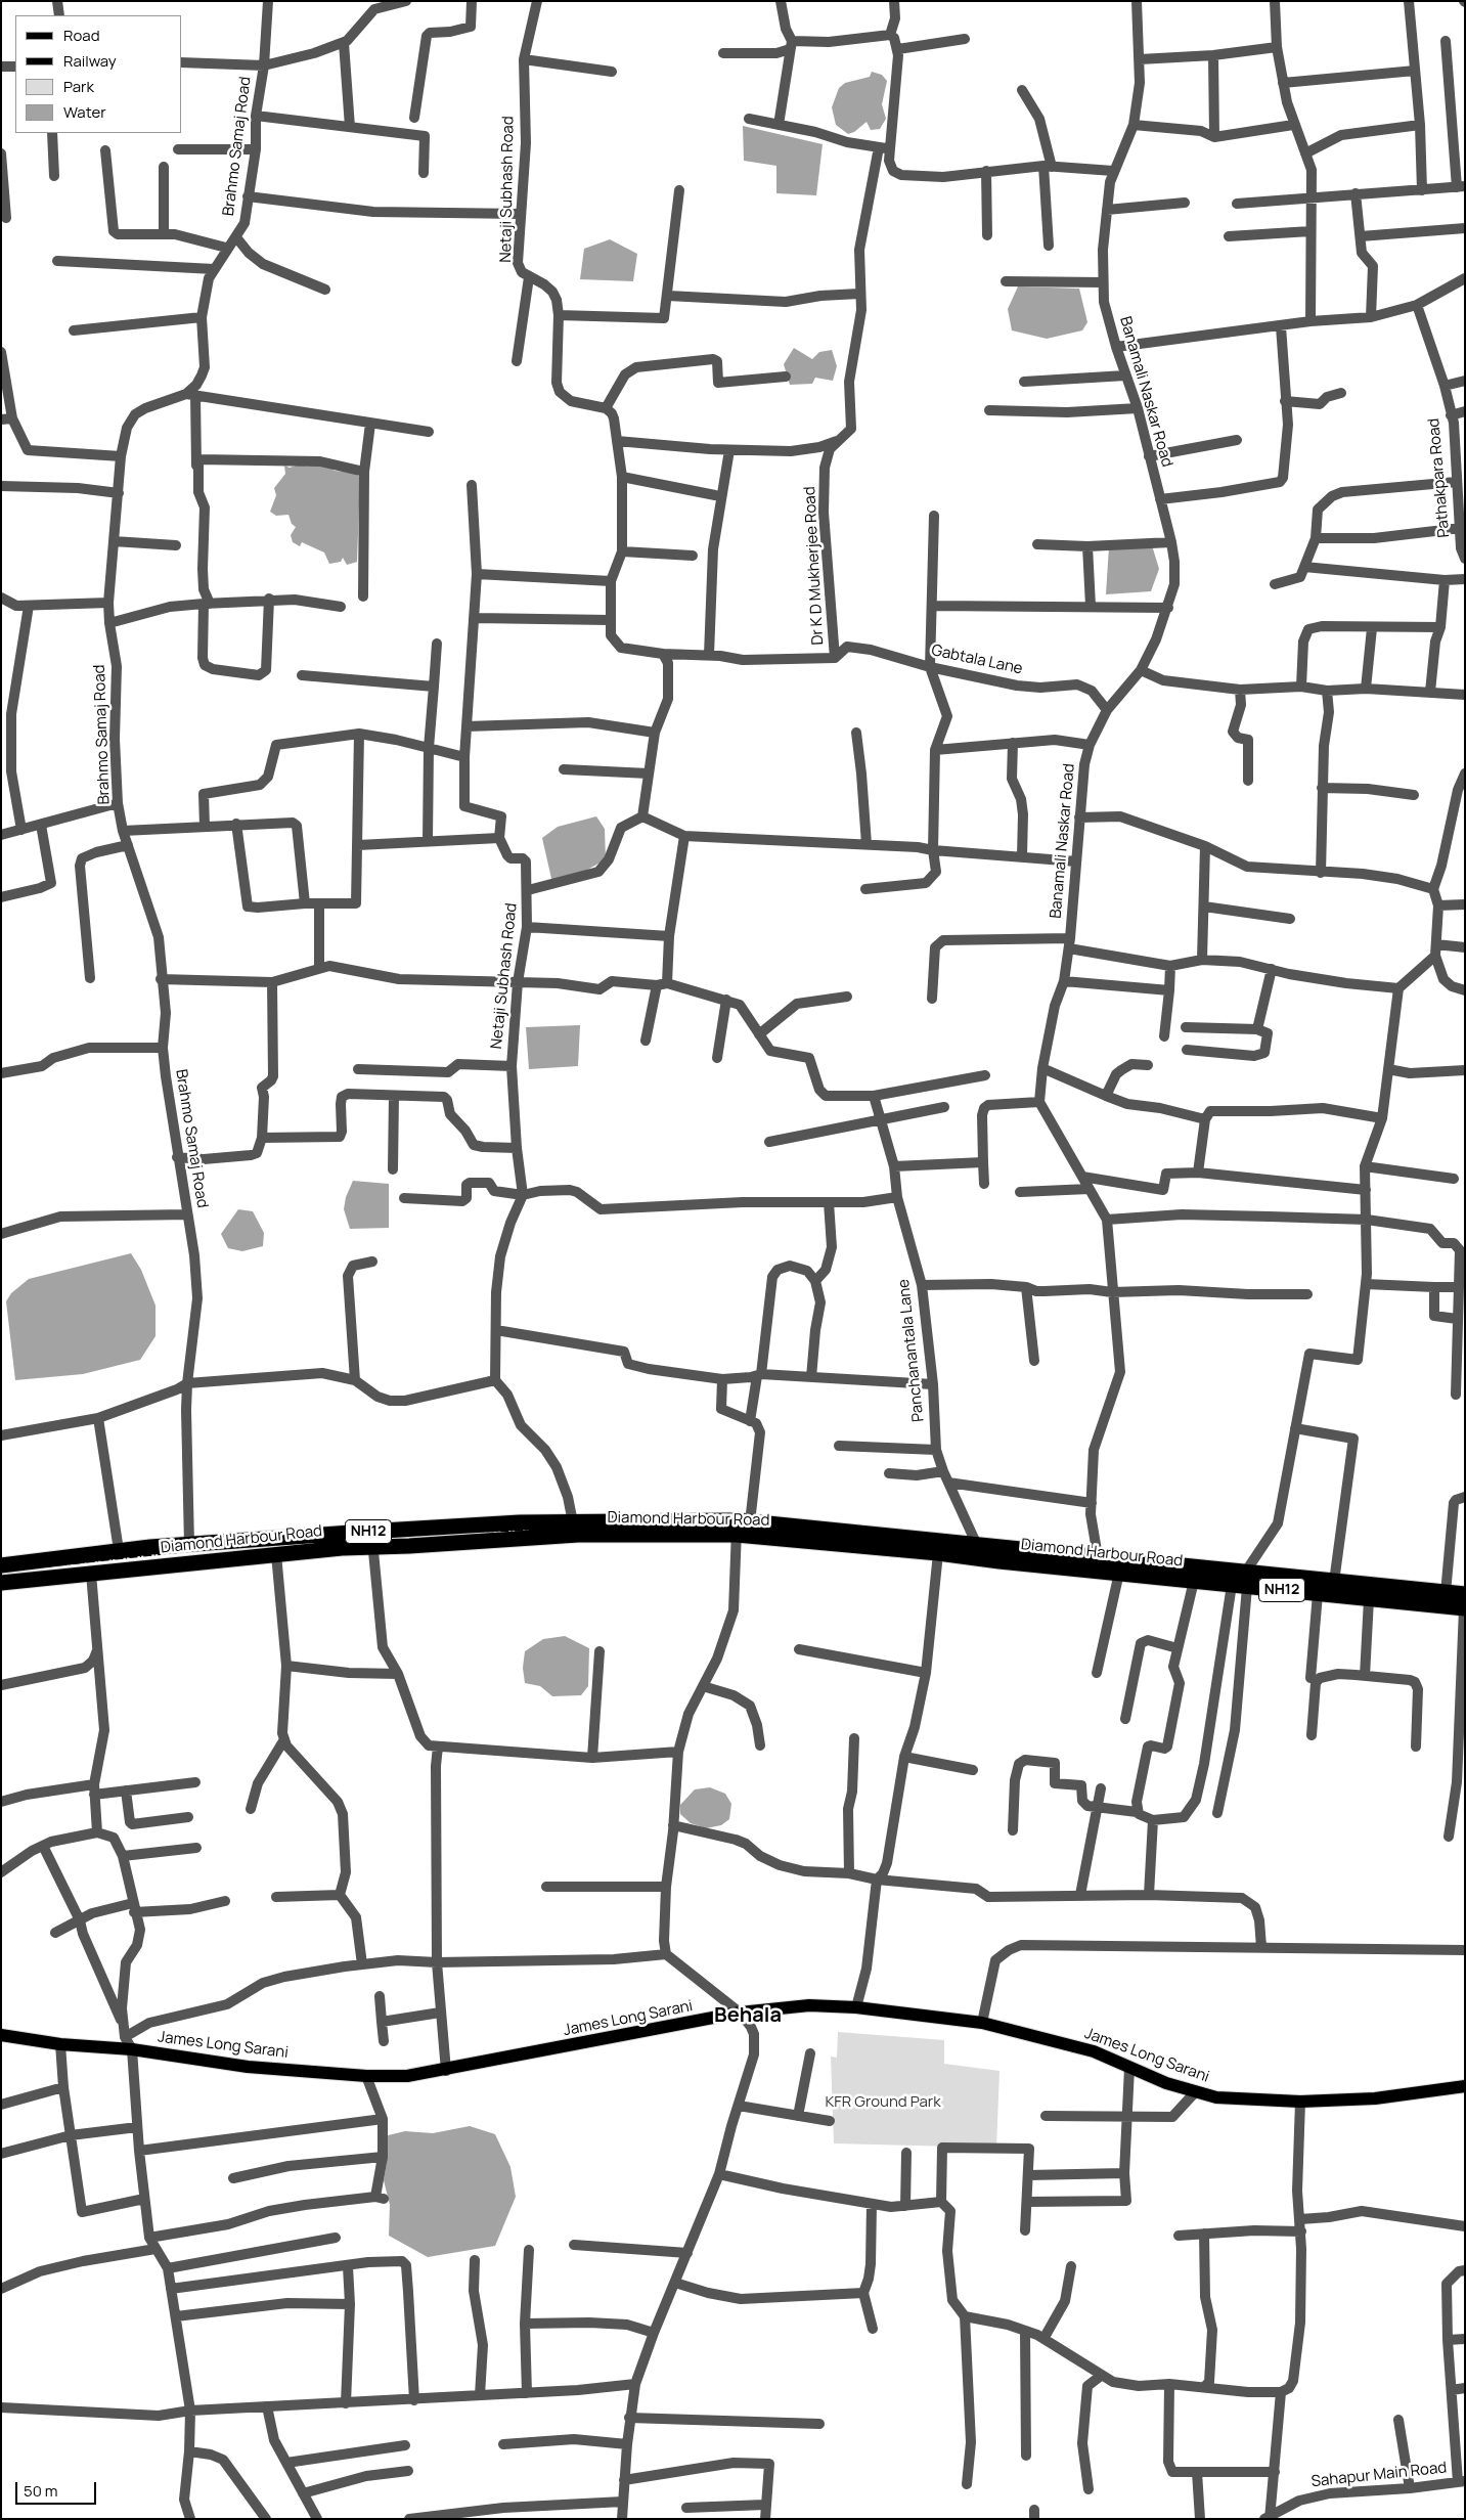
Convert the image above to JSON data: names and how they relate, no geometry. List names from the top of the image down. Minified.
{"streets":{"highway":["Diamond Harbour Road","NH12"],"main road":["James Long Sarani"],"street":["Brahmo Samaj Road","Netaji Subhash Road","Banamali Naskar Road","Pathakpara Road","Dr K D Mukherjee Road","Gabtala Lane","Panchanantala Lane","Sahapur Main Road"]},"crossings":[["Brahmo Samaj Road","Diamond Harbour Road"],["Banamali Naskar Road","Gabtala Lane"],["Dr K D Mukherjee Road","Gabtala Lane"],["Panchanantala Lane","Diamond Harbour Road"]],"districts":["Behala"],"parks":["KFR Ground Park"],"legend":["Road","Railway","Park","Water"],"scale_bar":"50 m"}
